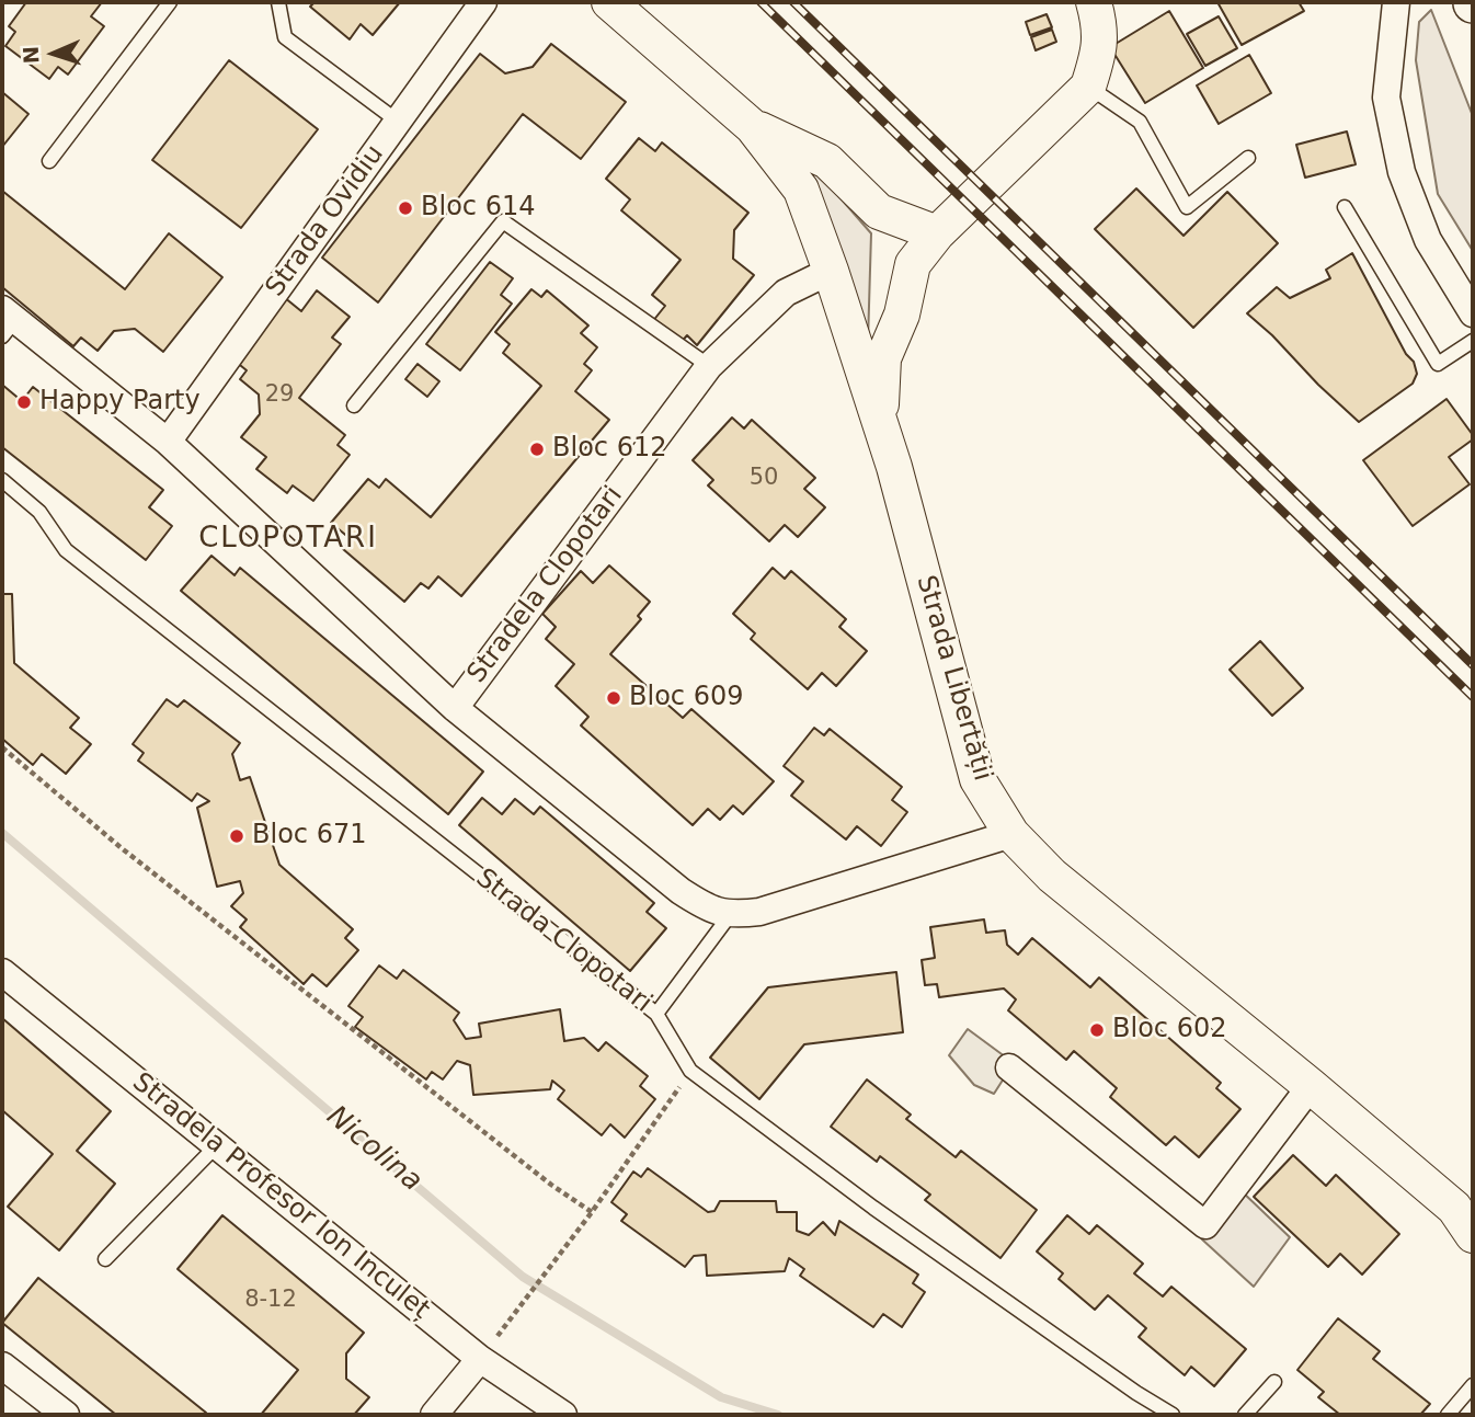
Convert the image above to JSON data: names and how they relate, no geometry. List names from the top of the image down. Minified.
{"streets":{"street":["Strada Ovidiu","Stradela Clopotari","Strada Libertății","Stradela Profesor Ion Inculeț"],"lane":["Strada Clopotari"]},"crossings":[["Stradela Clopotari","Strada Libertății"]],"districts":["CLOPOTARI"],"water":["Nicolina"],"places":["Bloc 614","Happy Party","Bloc 612","Bloc 609","Bloc 671","Bloc 602"],"house_numbers":["29","50","8-12"],"north":"left"}
